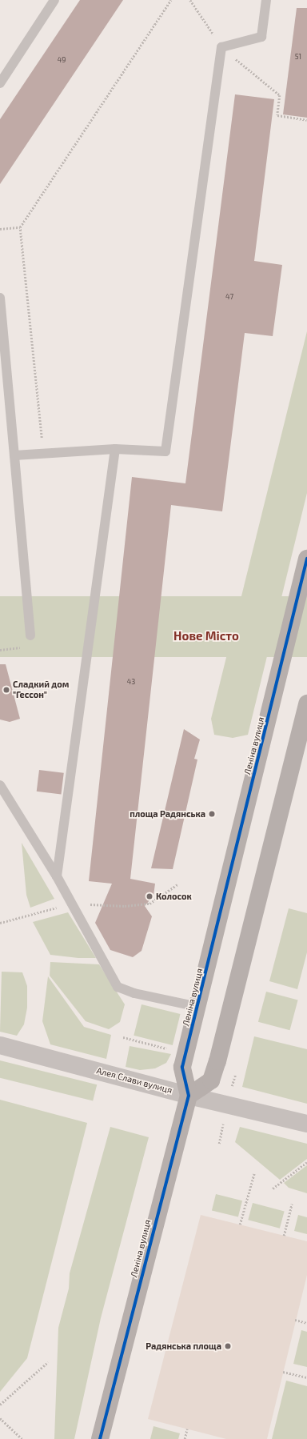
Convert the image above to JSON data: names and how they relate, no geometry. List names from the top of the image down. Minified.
{"streets":{"street":["Леніна вулиця","Алея Слави вулиця"]},"crossings":[["Леніна вулиця","Алея Слави вулиця"]],"districts":["Нове Місто"],"places":["Сладкий дом \"Гессон\"","площа Радянська","Колосок","Радянська площа"],"house_numbers":["51","49","47","43"]}
